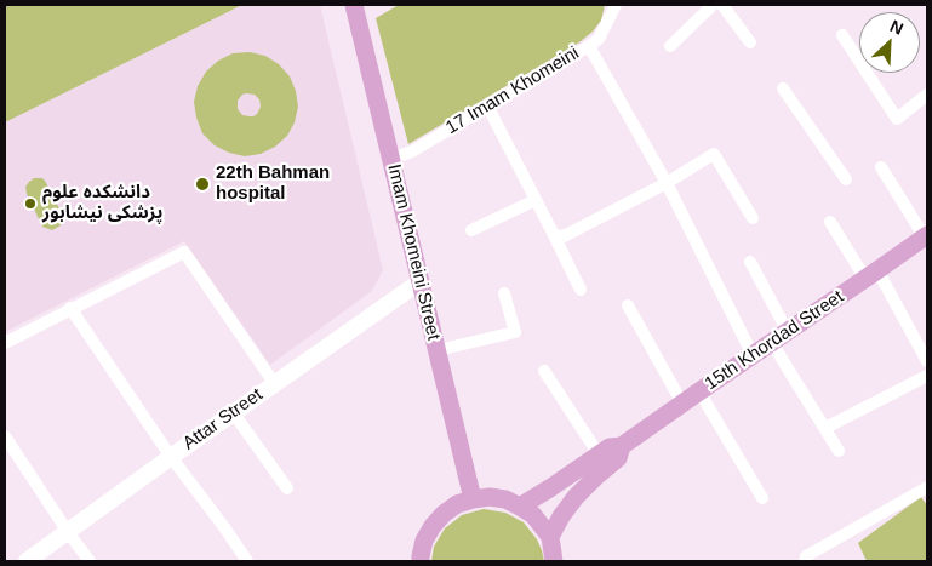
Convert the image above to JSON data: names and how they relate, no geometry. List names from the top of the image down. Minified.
{"streets":{"main road":["Imam Khomeini Street","15th Khordad Street"],"street":["17 Imam Khomeini","Attar Street"]},"crossings":[["17 Imam Khomeini","Imam Khomeini Street"],["Imam Khomeini Street","Attar Street"]],"places":["22th Bahman hospital","دانشکده علوم پزشکی نیشابور"],"north":"top right"}
